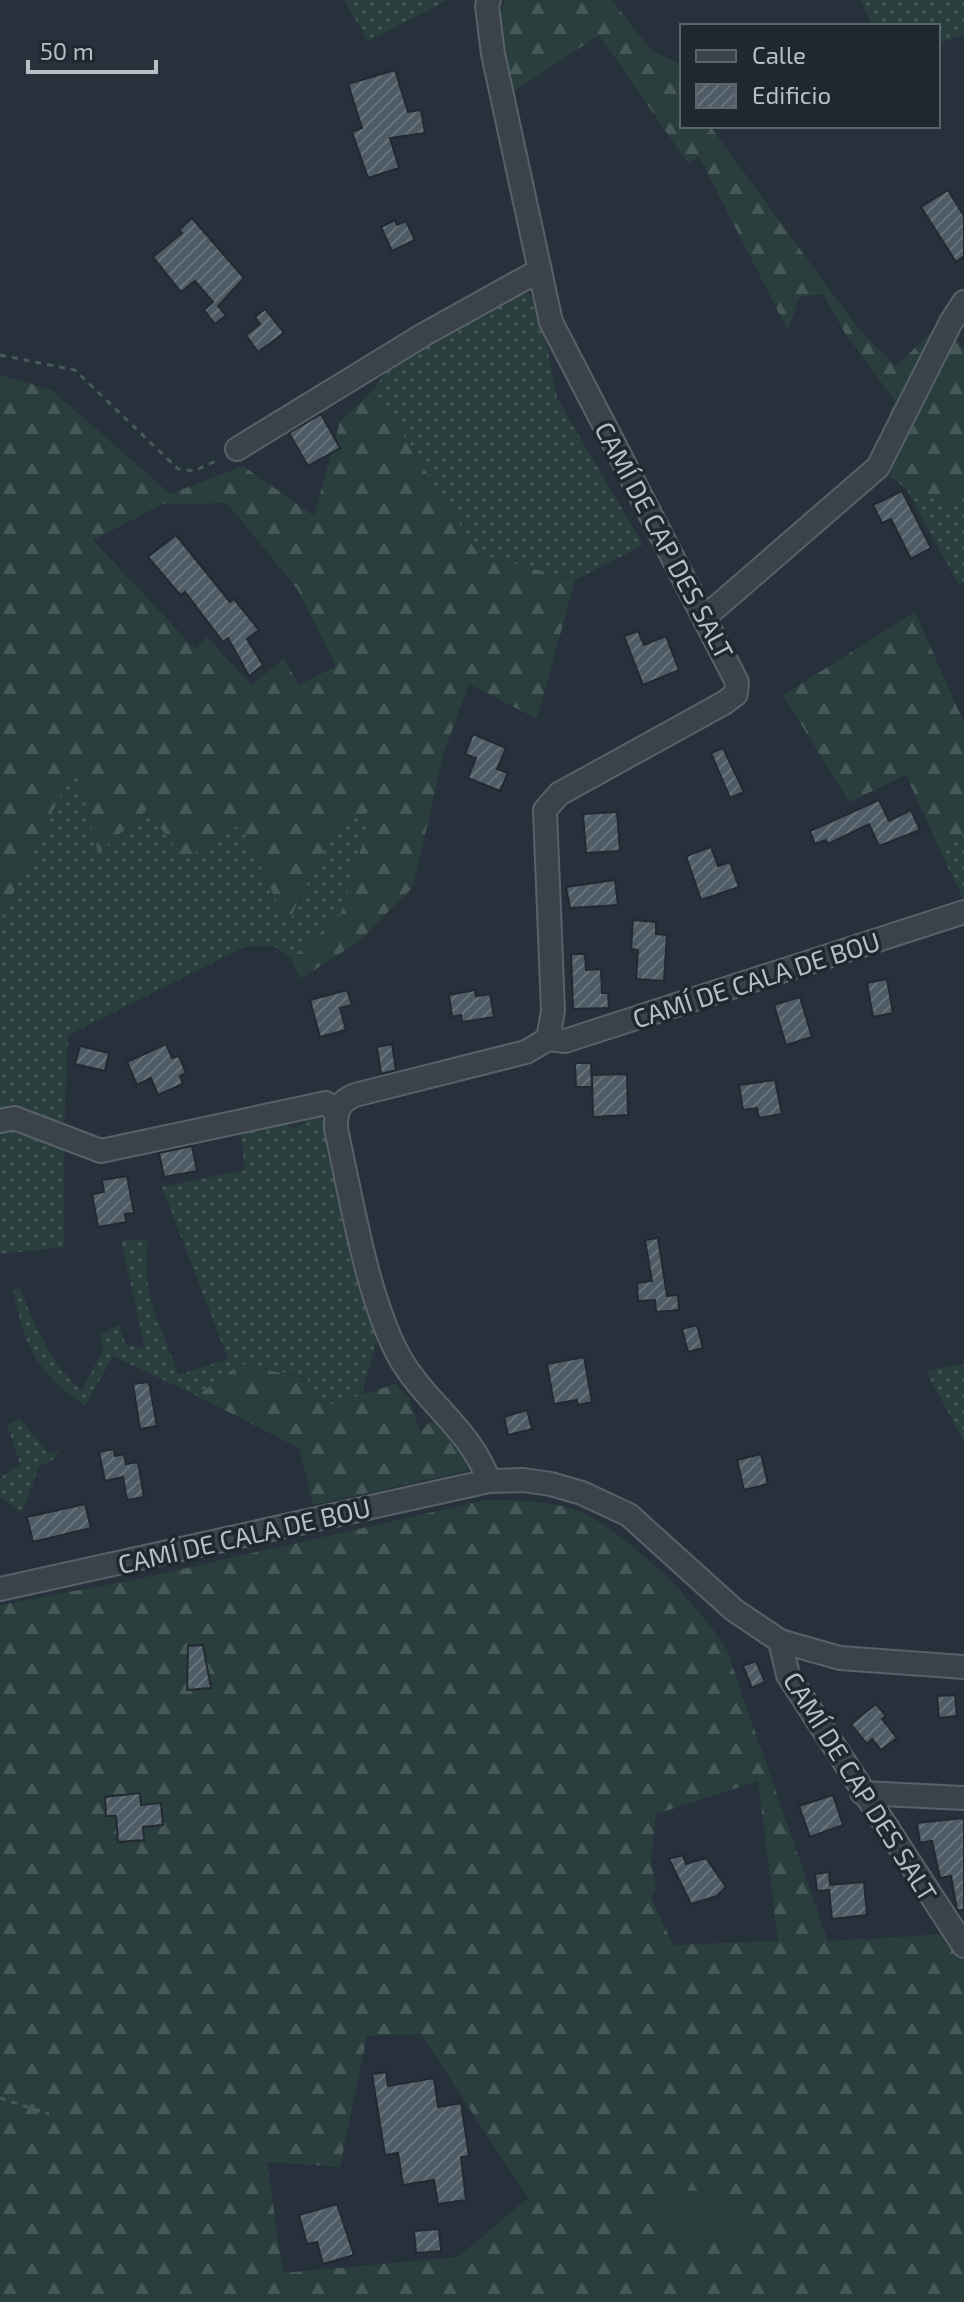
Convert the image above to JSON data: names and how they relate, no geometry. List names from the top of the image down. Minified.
{"streets":{"street":["CAMÍ DE CAP DES SALT","CAMÍ DE CALA DE BOU"]},"crossings":[["CAMÍ DE CAP DES SALT","CAMÍ DE CALA DE BOU"]],"legend":["Calle","Edificio"],"scale_bar":"50 m"}
